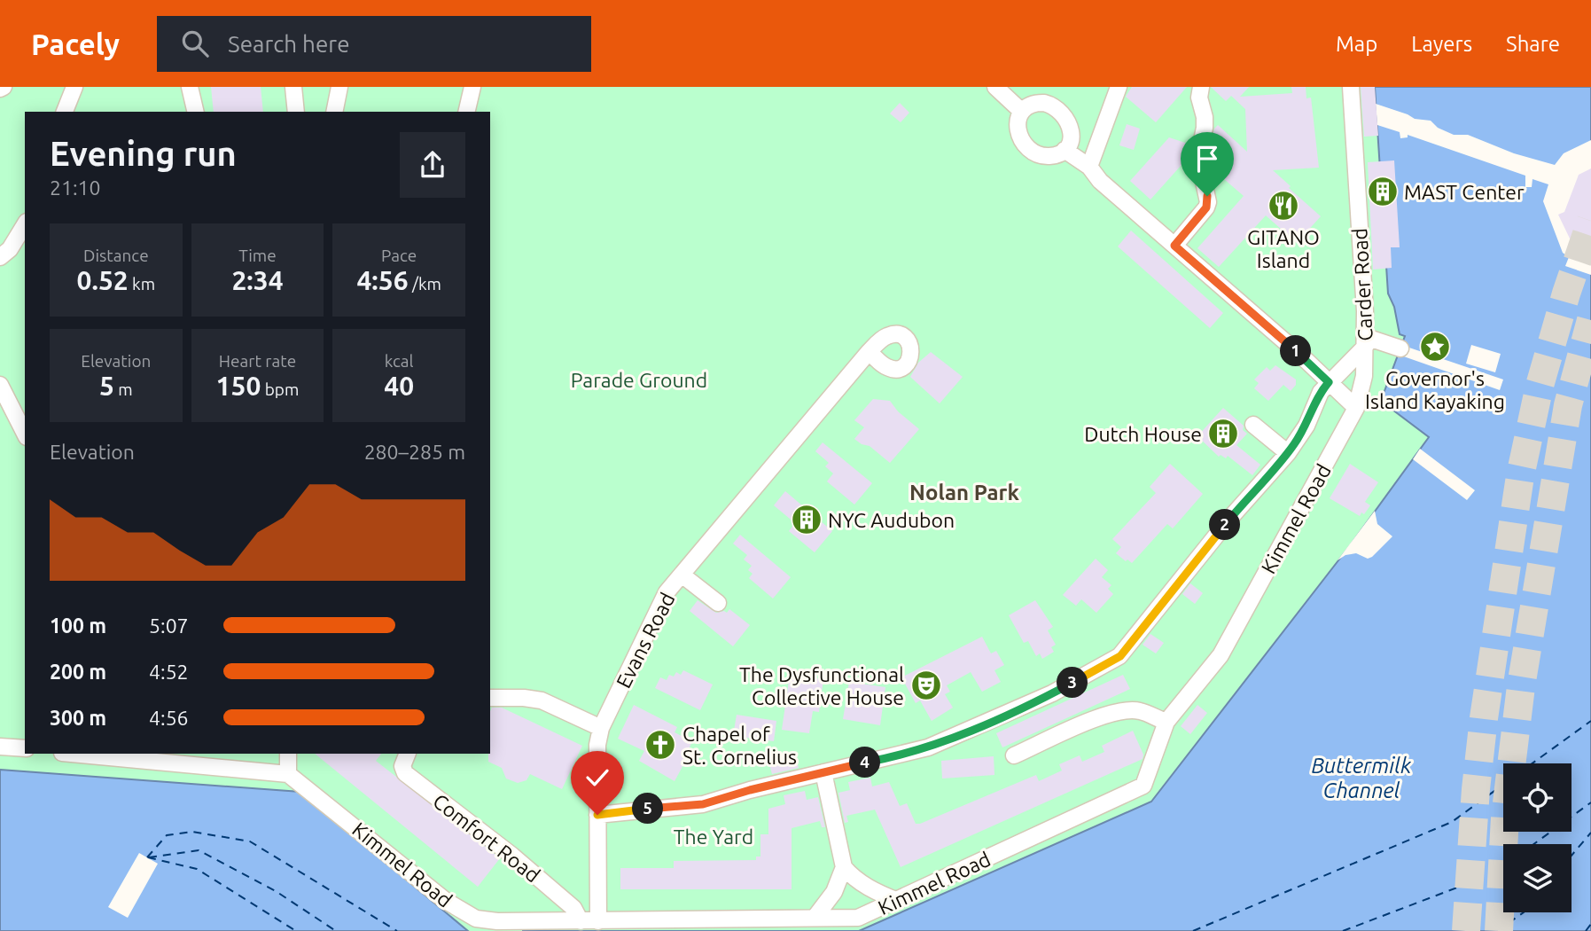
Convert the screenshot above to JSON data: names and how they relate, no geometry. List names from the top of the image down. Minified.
{"streets":{"street":["Carder Road","Kimmel Road","Evans Road","Comfort Road"]},"crossings":[["Carder Road","Kimmel Road"],["Kimmel Road","Evans Road"],["Kimmel Road","Comfort Road"]],"districts":["Nolan Park"],"water":["Buttermilk Channel"],"parks":["Parade Ground","The Yard"],"places":{"building":["MAST Center","Dutch House","NYC Audubon"],"restaurant":["GITANO Island"],"place":["Governor's Island Kayaking"],"theatre":["The Dysfunctional Collective House"],"church":["Chapel of St. Cornelius"]},"page":{"header":"Pacely","search":"Search here","nav":["Map","Layers","Share"],"heading":["Evening run","21:10"],"stats":[["Distance","0.52 km"],["Time","2:34"],["Pace","4:56 /km"],["Elevation","5 m"],["Heart rate","150 bpm"],["kcal","40"]],"pins":["1","2","3","4","5"],"chart":["Elevation","280–285 m"],"list":[{"name":"100 m","note":"5:07"},{"name":"200 m","note":"4:52"},{"name":"300 m","note":"4:56"}]}}
